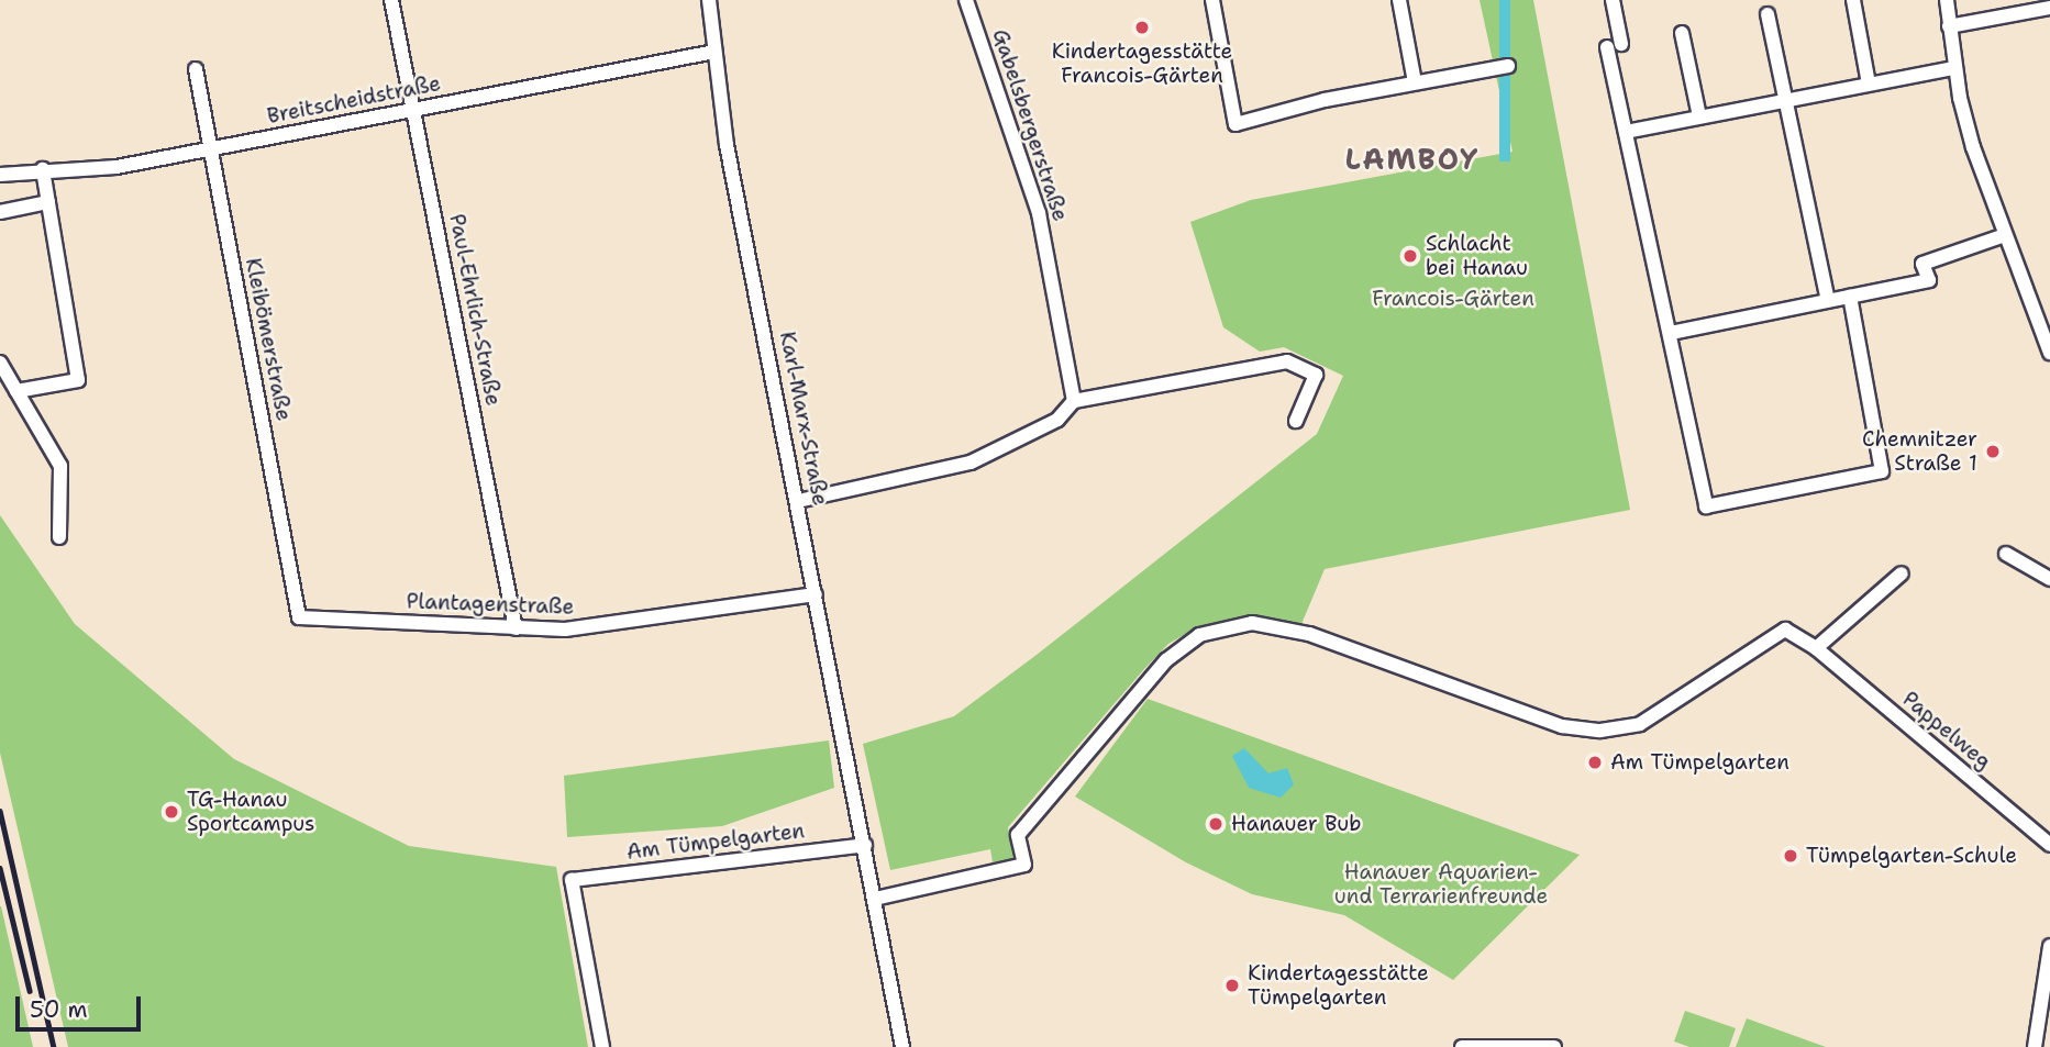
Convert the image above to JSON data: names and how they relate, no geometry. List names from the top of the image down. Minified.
{"streets":{"street":["Breitscheidstraße","Gabelsbergerstraße","Paul-Ehrlich-Straße","Kleibömerstraße","Karl-Marx-Straße","Plantagenstraße","Pappelweg","Am Tümpelgarten"]},"crossings":[["Breitscheidstraße","Paul-Ehrlich-Straße"],["Breitscheidstraße","Kleibömerstraße"],["Breitscheidstraße","Karl-Marx-Straße"],["Paul-Ehrlich-Straße","Plantagenstraße"],["Kleibömerstraße","Plantagenstraße"],["Karl-Marx-Straße","Plantagenstraße"],["Karl-Marx-Straße","Pappelweg"],["Karl-Marx-Straße","Am Tümpelgarten"]],"districts":["LAMBOY"],"parks":["Francois-Gärten","Hanauer Aquarien- und Terrarienfreunde"],"places":["Kindertagesstätte Francois-Gärten","Schlacht bei Hanau","Chemnitzer Straße 1","Am Tümpelgarten","TG-Hanau Sportcampus","Hanauer Bub","Tümpelgarten-Schule","Kindertagesstätte Tümpelgarten"],"scale_bar":"50 m"}
